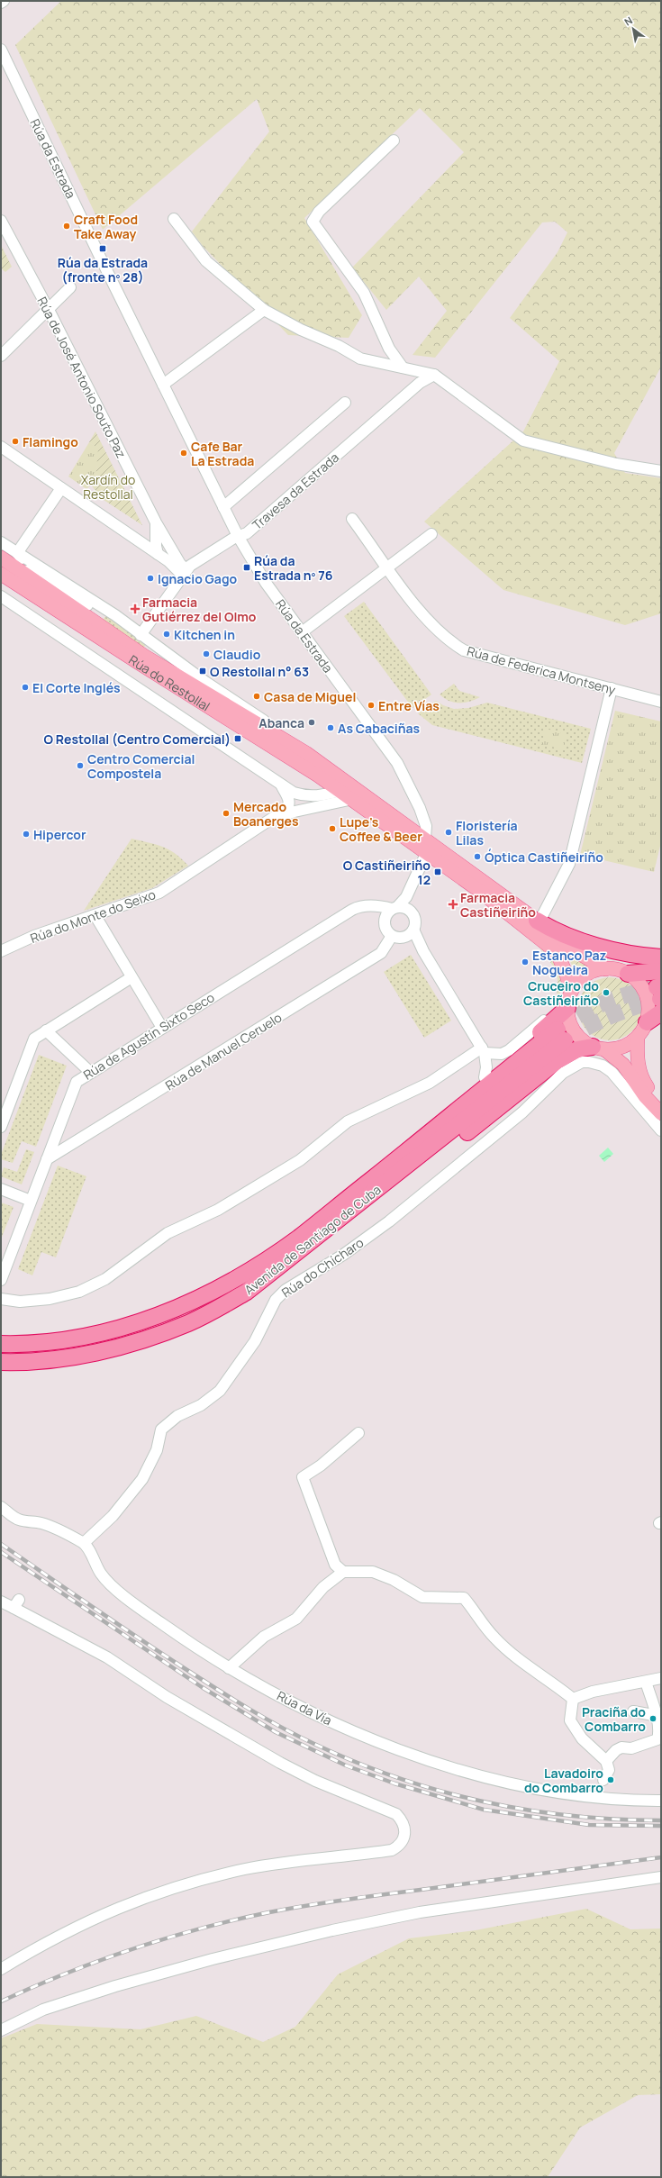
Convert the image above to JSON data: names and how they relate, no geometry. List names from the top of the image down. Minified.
{"streets":{"highway":["Avenida de Santiago de Cuba"],"main road":["Rúa do Restollal"],"street":["Rúa da Estrada","Rúa de José Antonio Souto Paz","Travesa da Estrada","Rúa de Federica Montseny","Rúa do Monte do Seixo","Rúa de Agustín Sixto Seco","Rúa de Manuel Ceruelo","Rúa do Chícharo","Rúa da Vía"]},"crossings":[["Rúa da Estrada","Travesa da Estrada"],["Rúa da Estrada","Rúa do Restollal"],["Rúa de José Antonio Souto Paz","Travesa da Estrada"],["Travesa da Estrada","Rúa do Restollal"],["Rúa do Restollal","Rúa do Monte do Seixo"],["Rúa de Agustín Sixto Seco","Rúa de Manuel Ceruelo"],["Rúa do Chícharo","Rúa da Vía"]],"parks":["Xardín do Restollal"],"places":{"other":["Craft Food Take Away","Flamingo","Cafe Bar La Estrada","Ignacio Gago","Kitchen in","Claudio","El Corte Inglés","Casa de Miguel","Entre Vías","Abanca","As Cabaciñas","Centro Comercial Compostela","Mercado Boanerges","Lupe's Coffee & Beer","Floristería Lilas","Hipercor","Óptica Castiñeiriño","Estanco Paz Nogueira","Cruceiro do Castiñeiriño","Praciña do Combarro","Lavadoiro do Combarro"],"transit":["Rúa da Estrada (fronte nº 28)","Rúa da Estrada nº 76","O Restollal n° 63","O Restollal (Centro Comercial)","O Castiñeiriño 12"],"health":["Farmacia Gutiérrez del Olmo","Farmacia Castiñeiriño"]},"north":"top left"}
